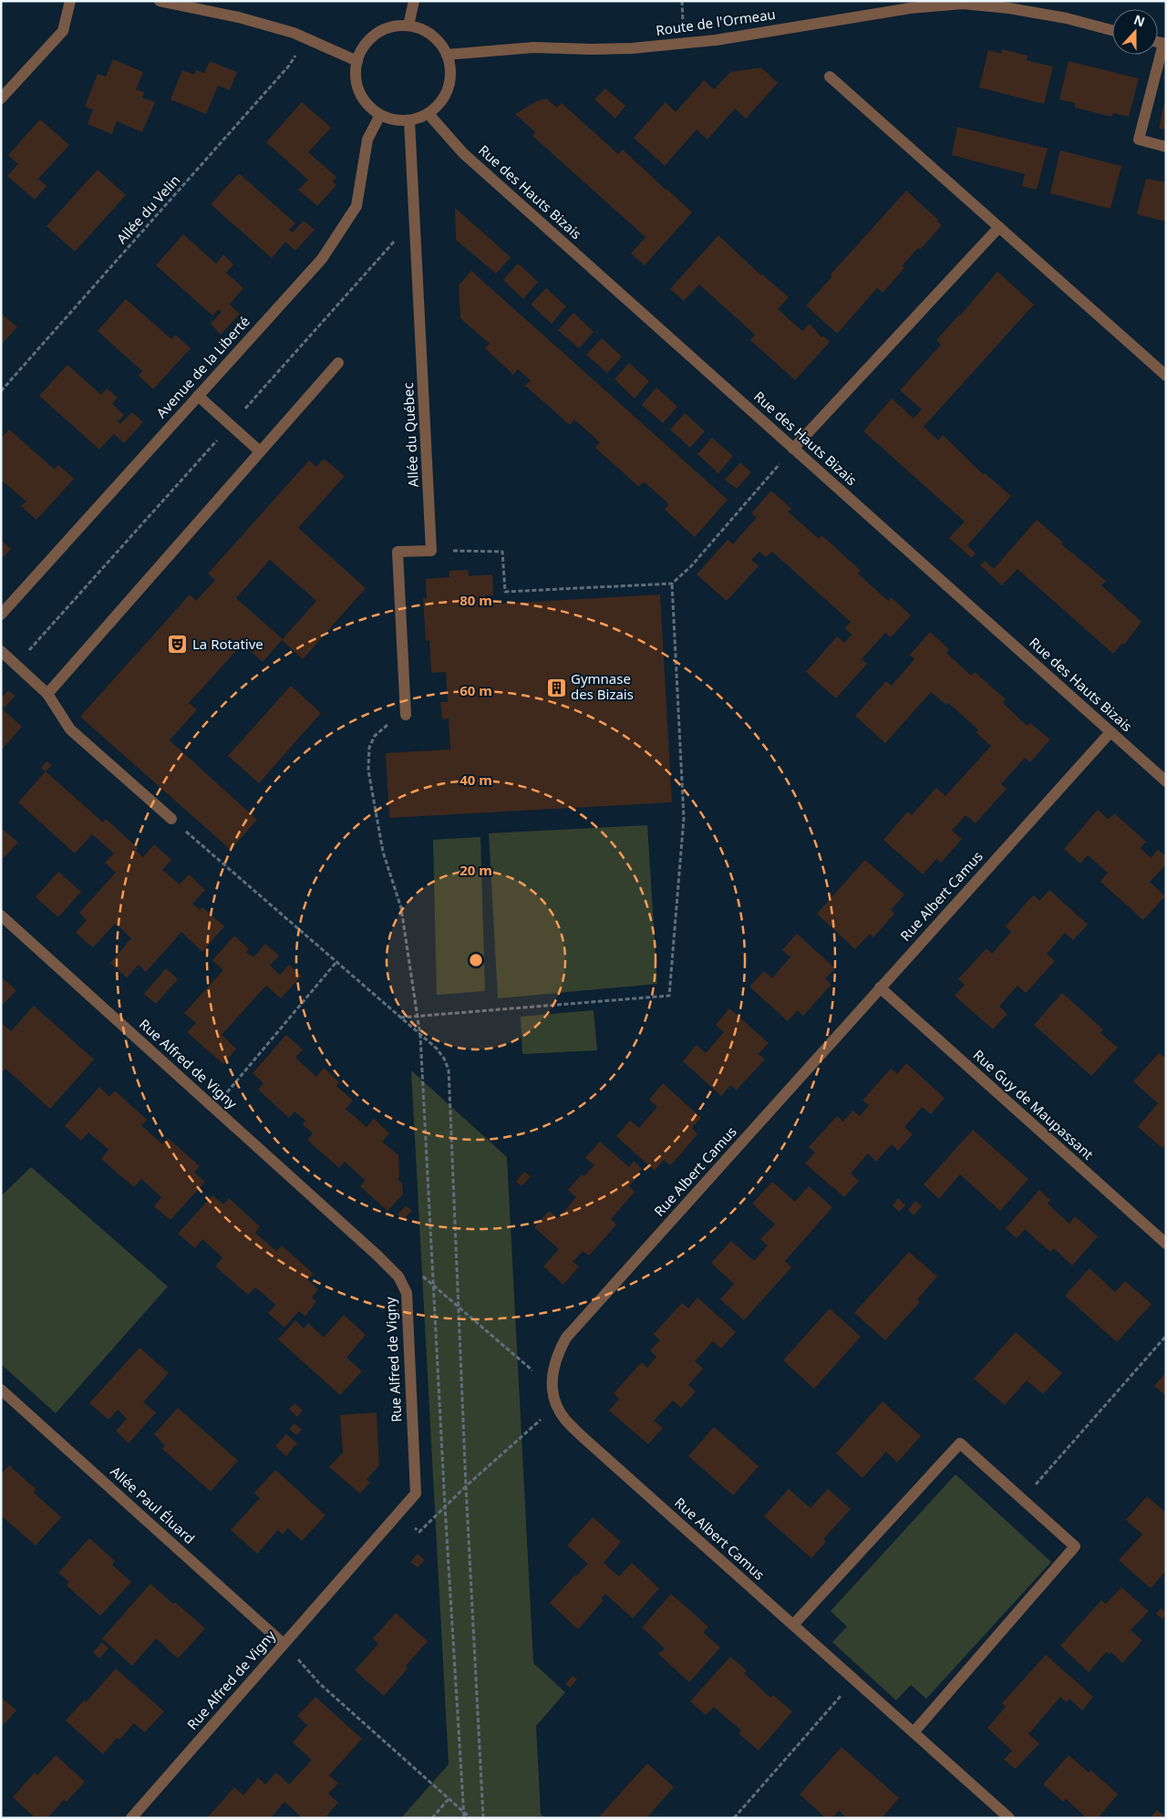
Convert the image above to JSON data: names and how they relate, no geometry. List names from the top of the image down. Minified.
{"streets":{"street":["Route de l'Ormeau","Rue des Hauts Bizais","Avenue de la Liberté","Allée du Québec","Rue Albert Camus","Rue Alfred de Vigny","Rue Guy de Maupassant","Allée Paul Éluard"],"path":["Allée du Velin"]},"crossings":[["Route de l'Ormeau","Rue des Hauts Bizais"],["Route de l'Ormeau","Avenue de la Liberté"],["Route de l'Ormeau","Allée du Québec"],["Rue des Hauts Bizais","Avenue de la Liberté"],["Rue des Hauts Bizais","Allée du Québec"],["Rue des Hauts Bizais","Rue Albert Camus"],["Avenue de la Liberté","Allée du Québec"],["Rue Albert Camus","Rue Guy de Maupassant"],["Rue Alfred de Vigny","Allée Paul Éluard"]],"places":{"theatre":["La Rotative"],"building":["Gymnase des Bizais"]},"north":"top","rings":["80 m","60 m","40 m","20 m"]}
